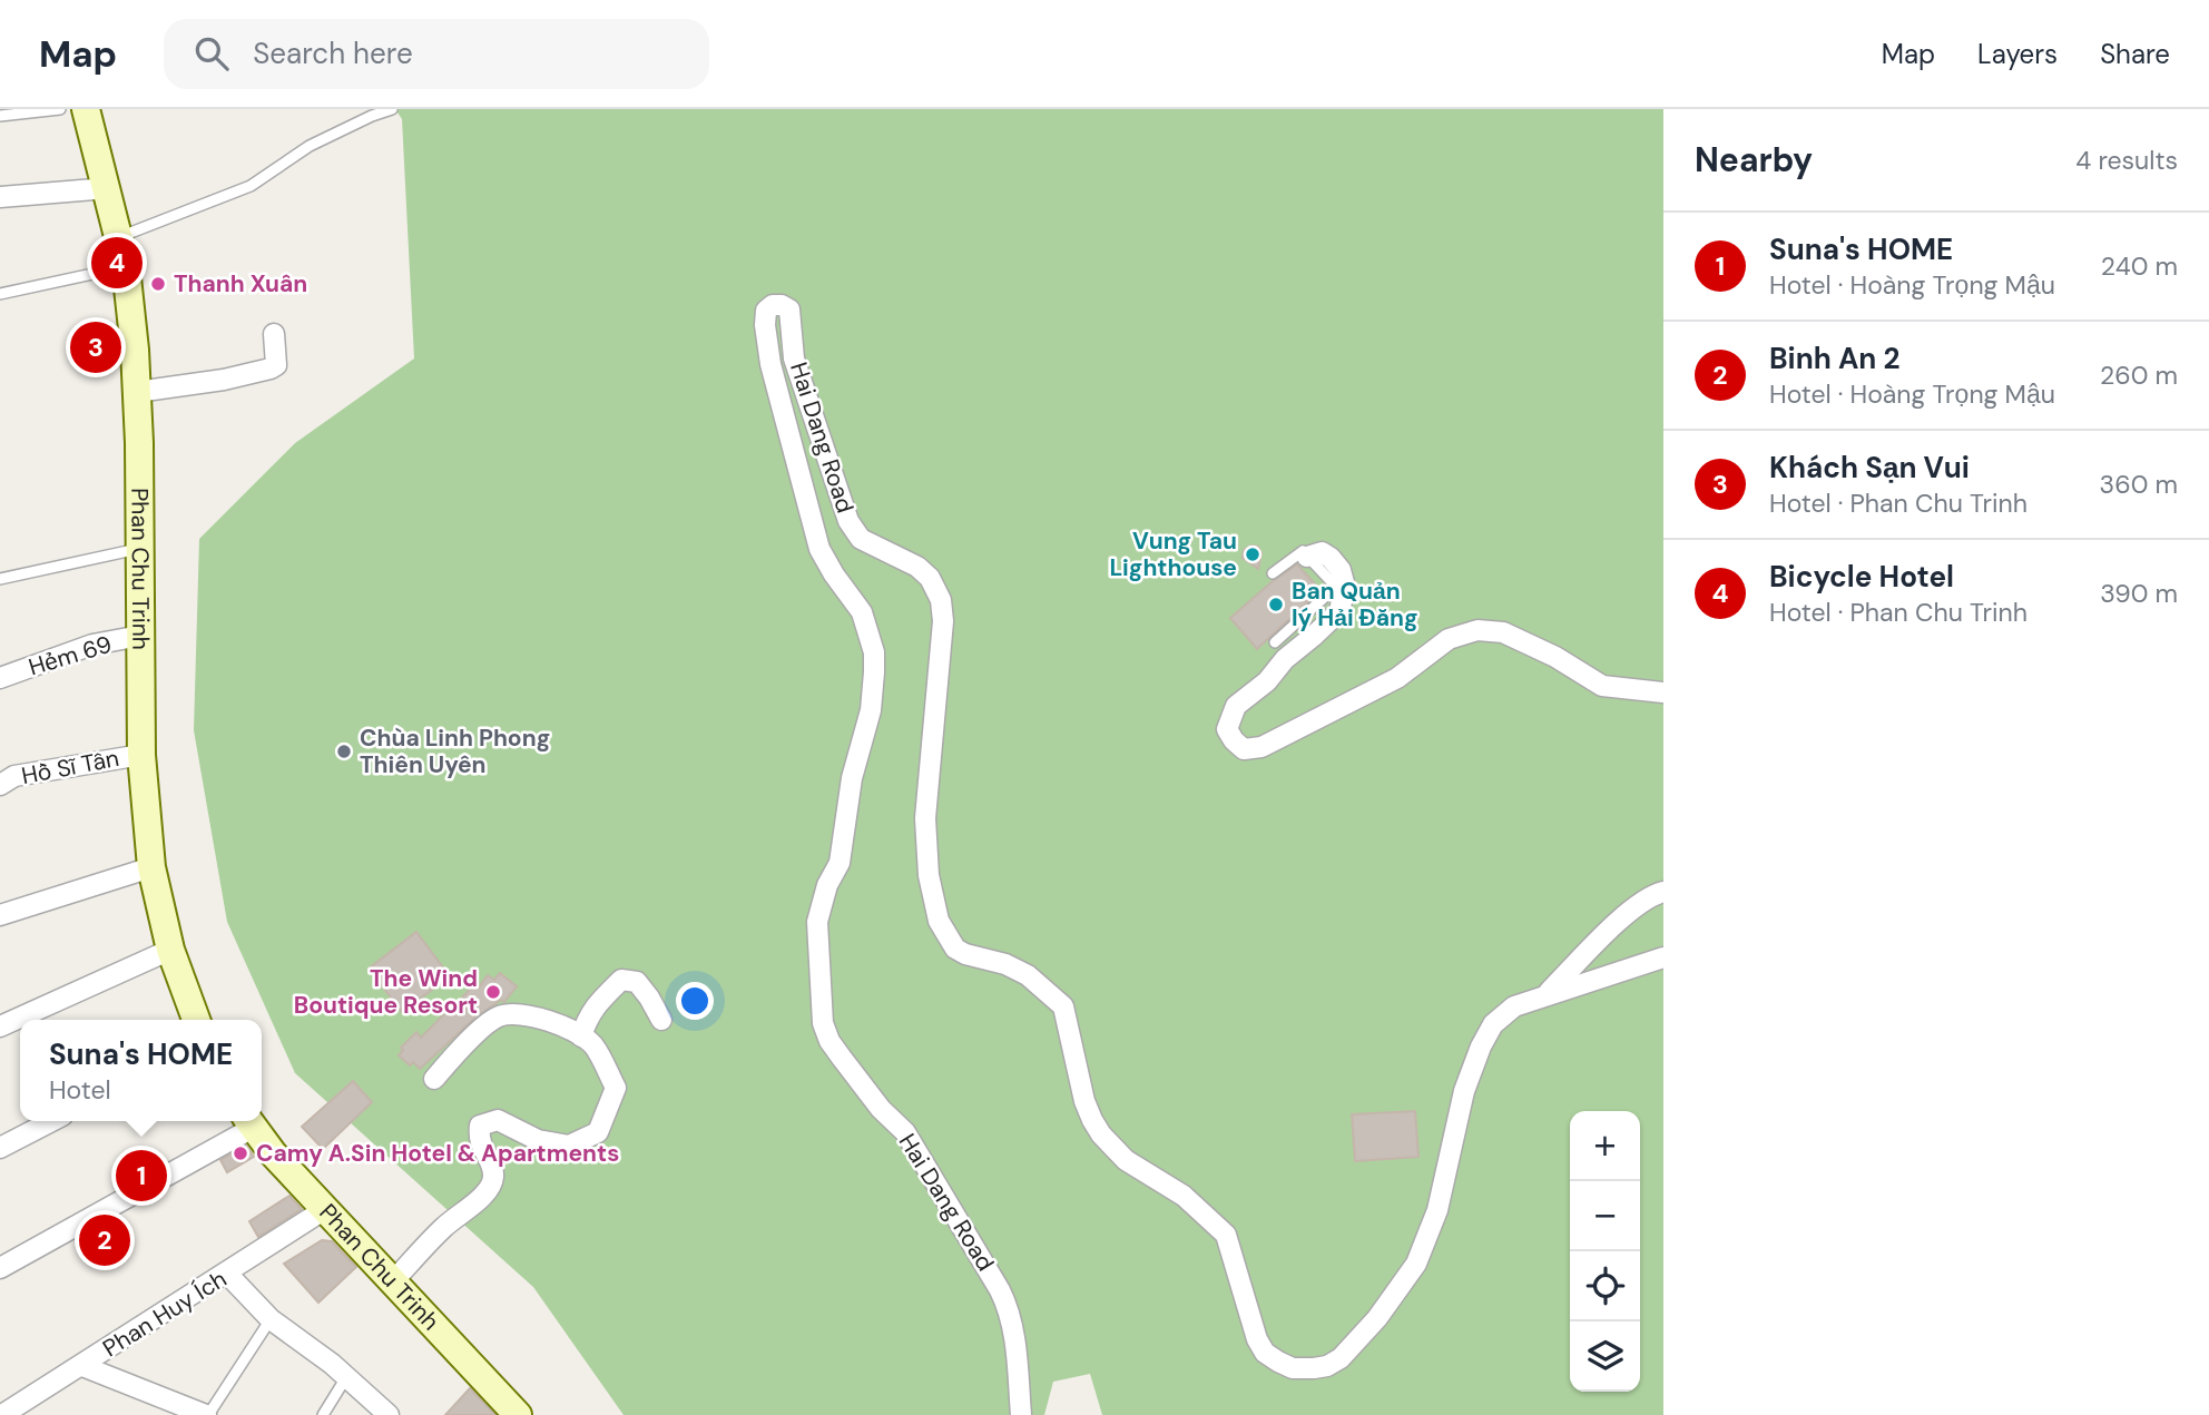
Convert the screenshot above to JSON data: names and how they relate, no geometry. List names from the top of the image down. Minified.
{"streets":{"main road":["Phan Chu Trinh"],"street":["Hai Dang Road","Hẻm 69","Hồ Sĩ Tân","Phan Huy Ích"]},"crossings":[["Phan Chu Trinh","Hẻm 69"],["Phan Chu Trinh","Hồ Sĩ Tân"],["Phan Chu Trinh","Phan Huy Ích"]],"places":["Thanh Xuân","Vung Tau Lighthouse","Ban Quản lý Hải Đăng","Chùa Linh Phong Thiên Uyên","The Wind Boutique Resort","Camy A.Sin Hotel & Apartments"],"page":{"header":"Map","search":"Search here","nav":["Map","Layers","Share"],"heading":["Nearby","4 results"],"list":[{"mark":"1","name":"Suna's HOME","note":"Hotel · Hoàng Trọng Mậu","value":"240 m"},{"mark":"2","name":"Binh An 2","note":"Hotel · Hoàng Trọng Mậu","value":"260 m"},{"mark":"3","name":"Khách Sạn Vui","note":"Hotel · Phan Chu Trinh","value":"360 m"},{"mark":"4","name":"Bicycle Hotel","note":"Hotel · Phan Chu Trinh","value":"390 m"}],"pins":["4","3","1","2"],"popup":["Suna's HOME","Hotel"],"map_buttons":["+","−"]}}
